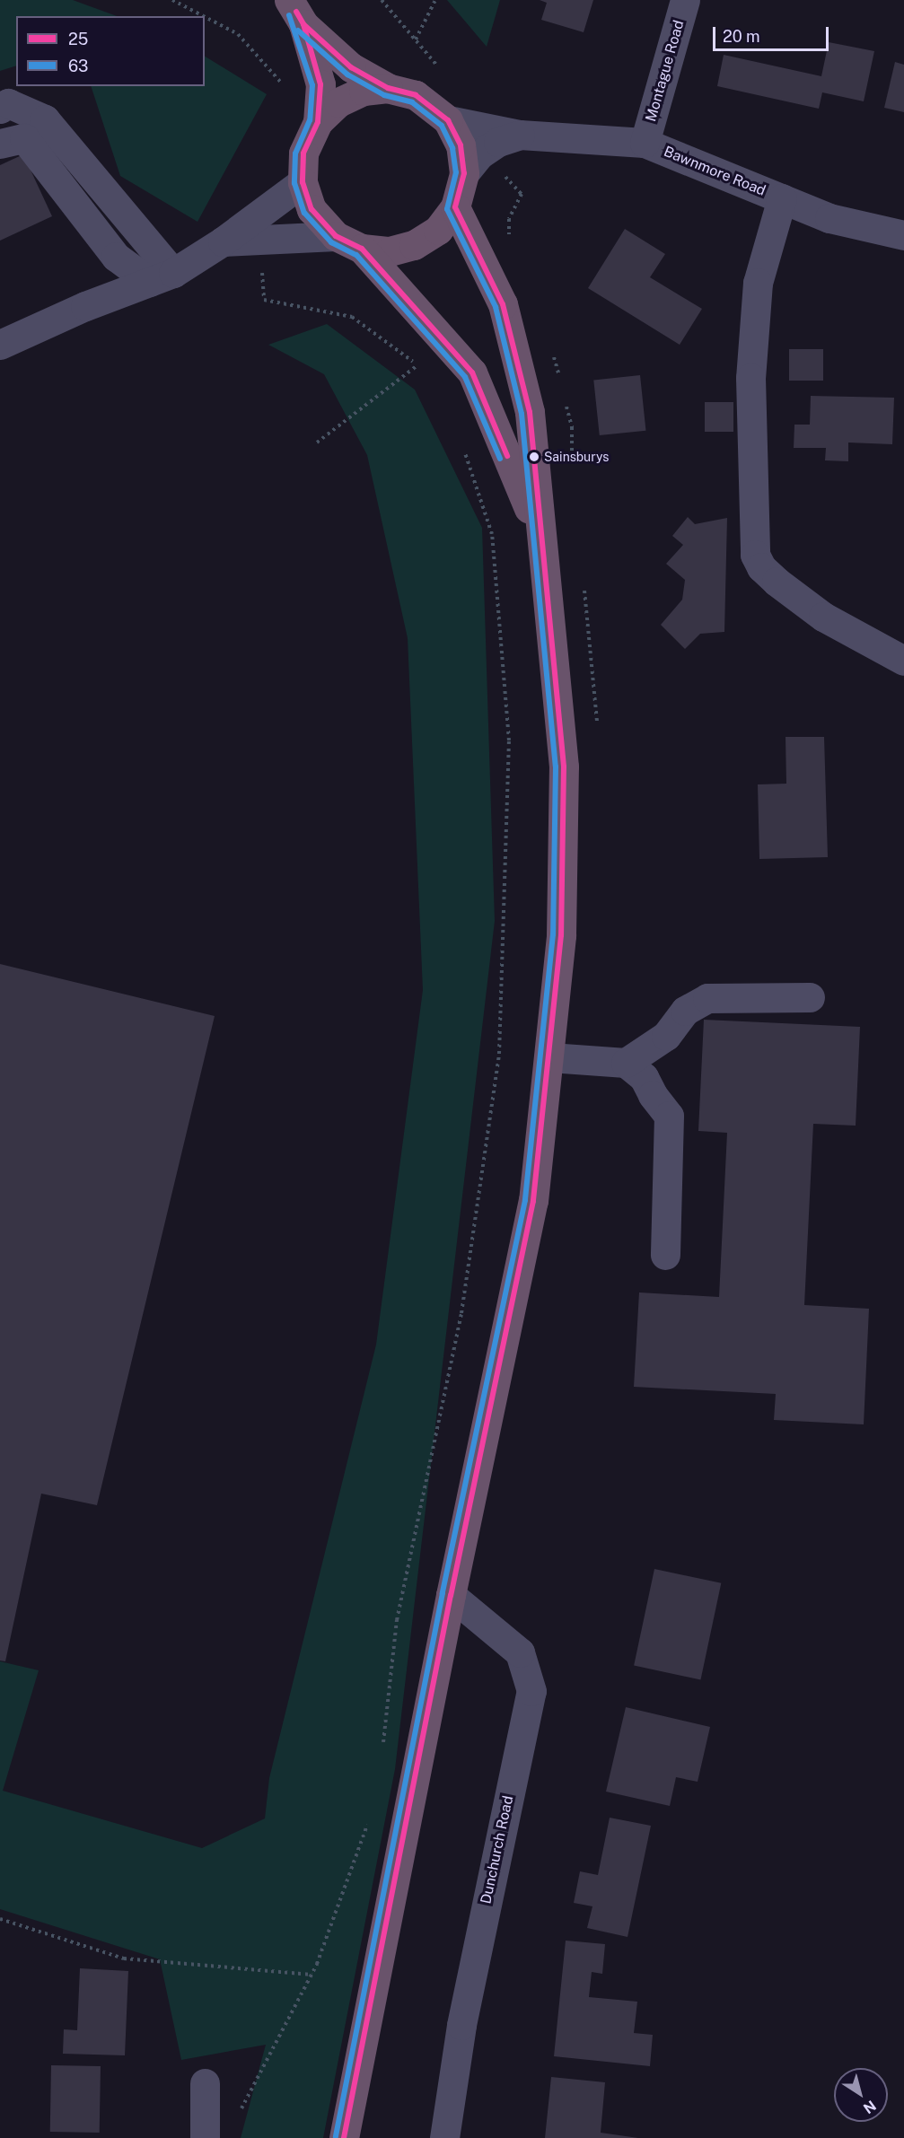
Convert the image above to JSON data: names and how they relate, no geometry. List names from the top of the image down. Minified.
{"streets":{"street":["Montague Road","Bawnmore Road","Dunchurch Road"]},"crossings":[["Montague Road","Bawnmore Road"]],"places":["Sainsburys"],"lines":["transit line 25","transit line 63"],"legend":["25","63"],"scale_bar":"20 m","north":"bottom right"}
